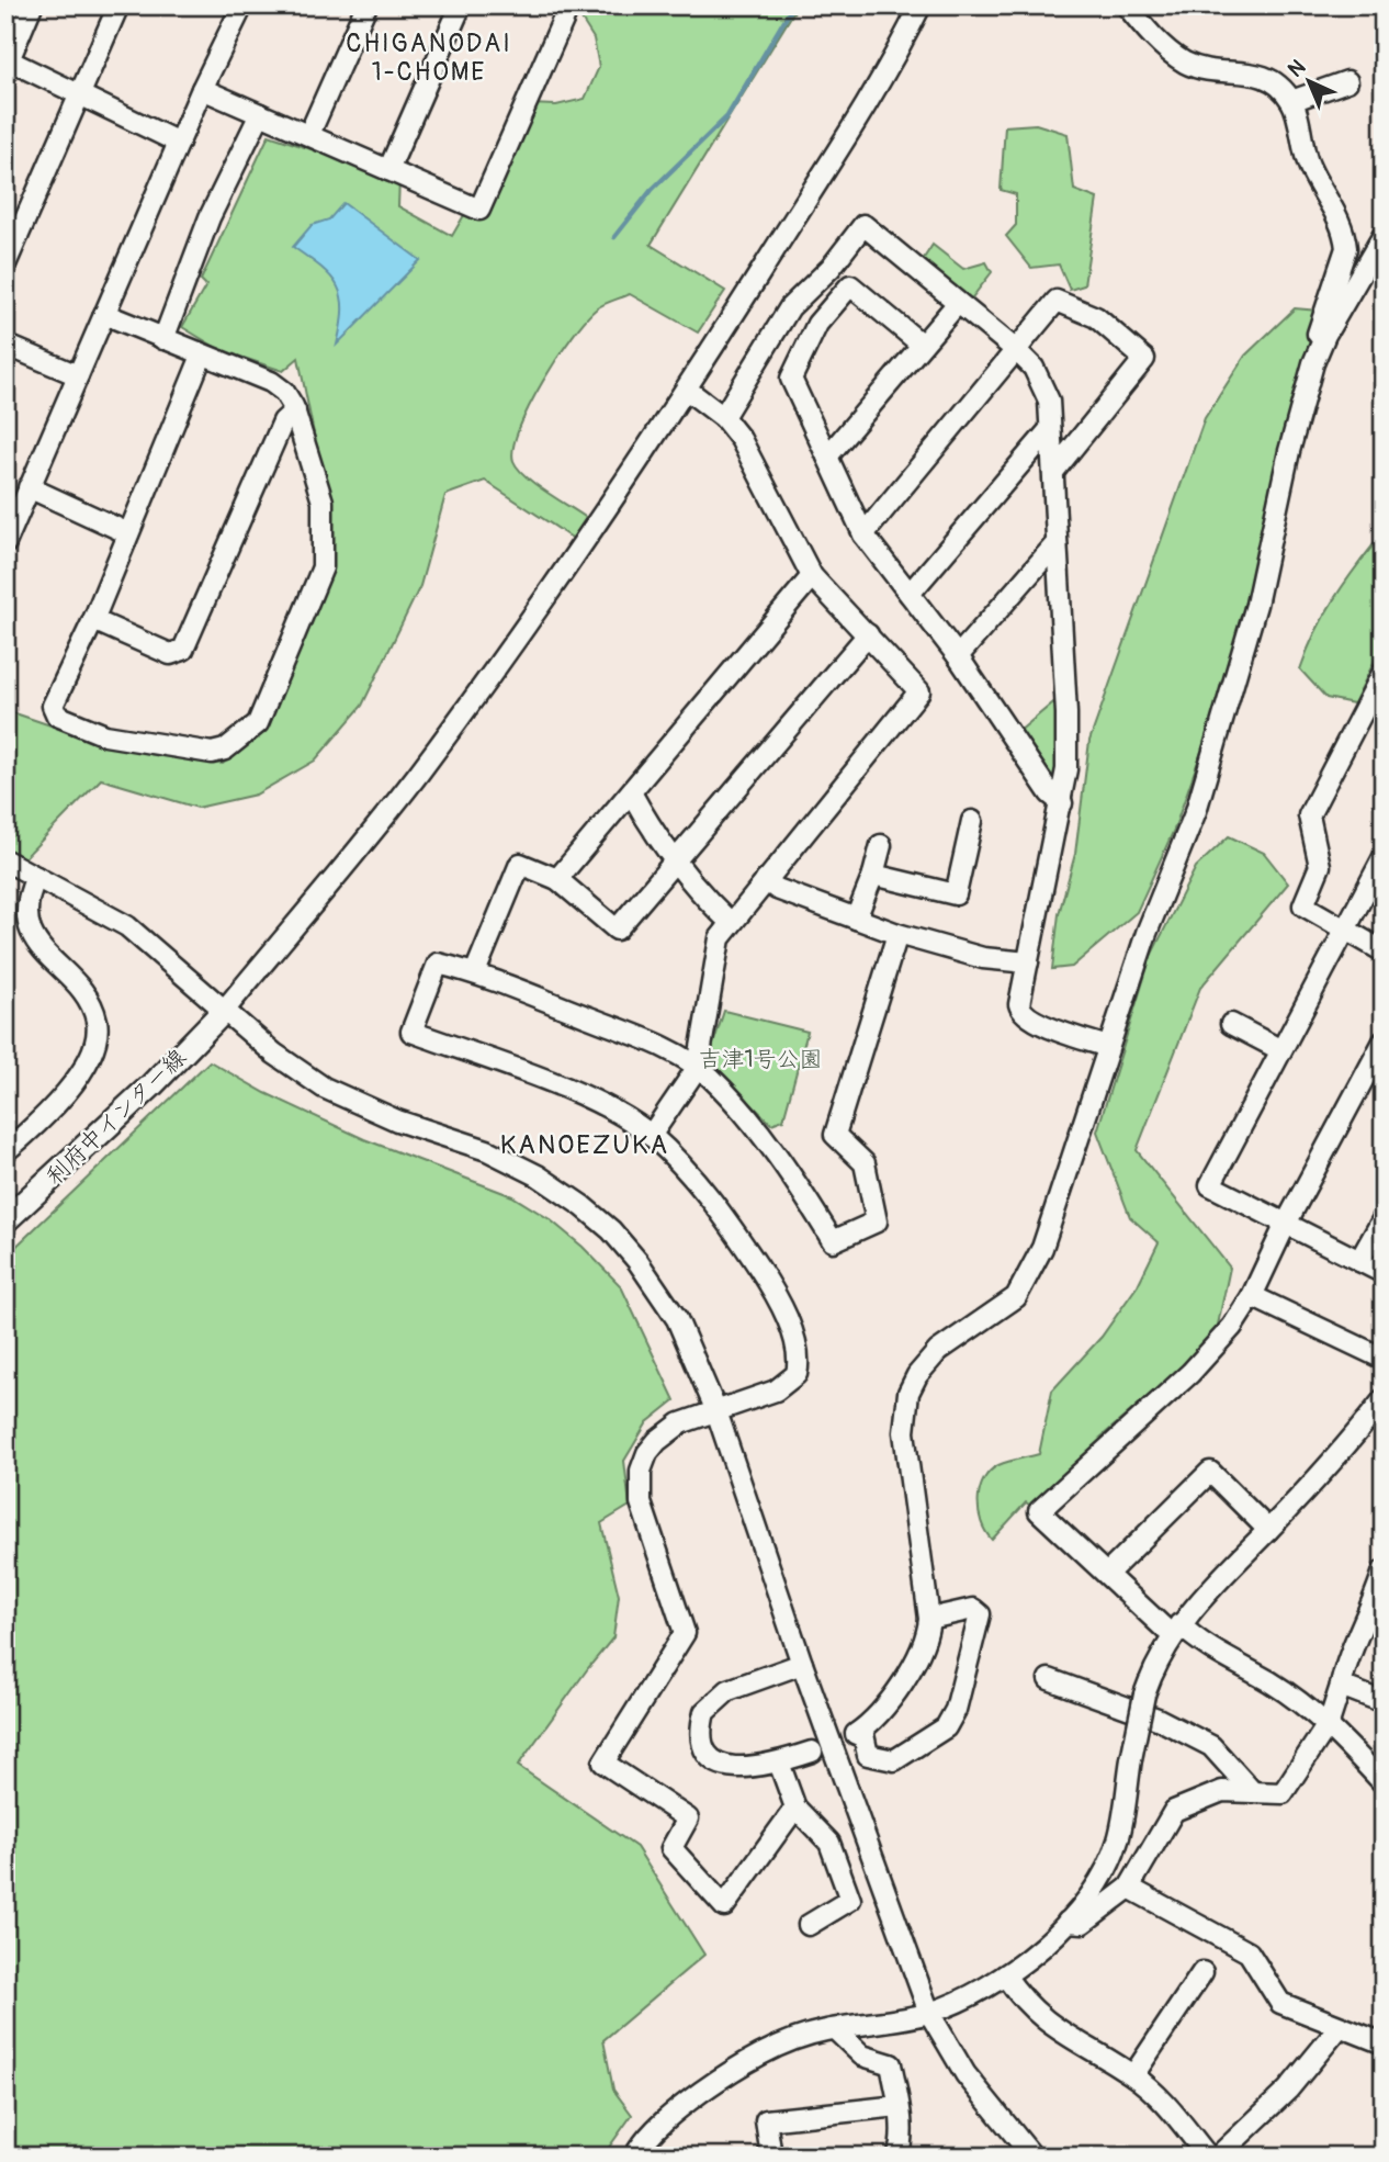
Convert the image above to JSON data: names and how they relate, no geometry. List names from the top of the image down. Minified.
{"streets":{"main road":["利府中インター線"]},"districts":["CHIGANODAI 1-CHOME","KANOEZUKA"],"parks":["吉津1号公園"],"north":"top left"}
